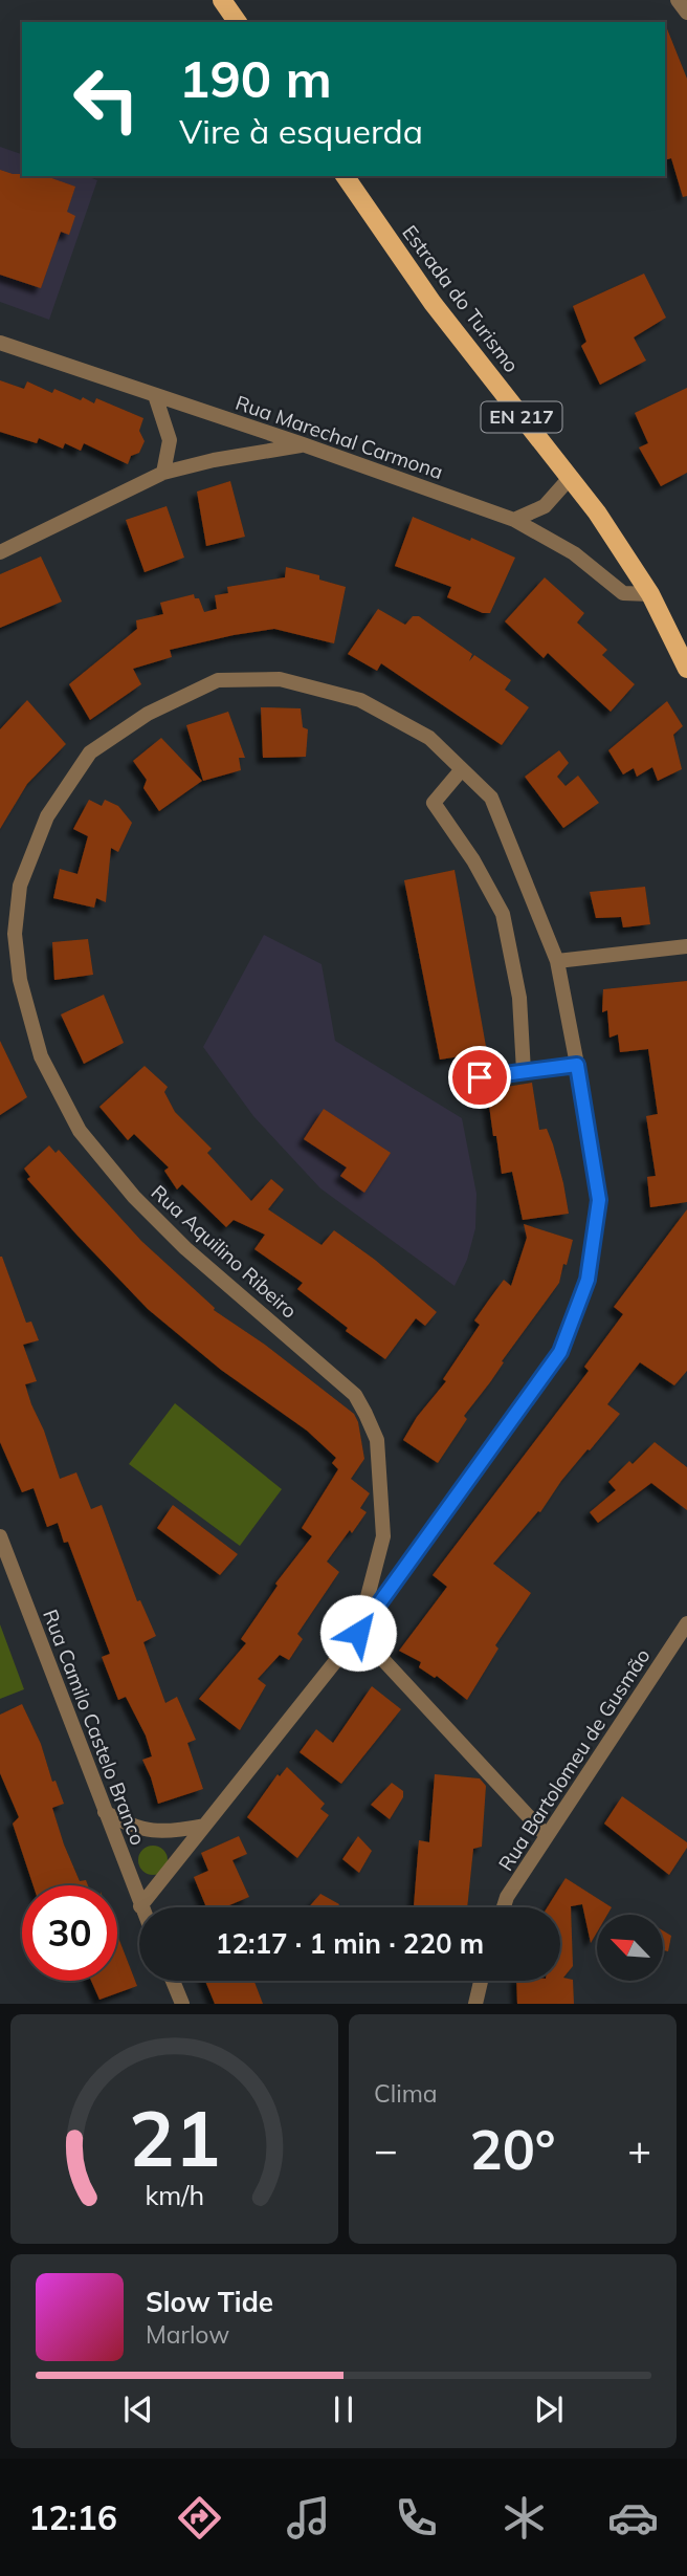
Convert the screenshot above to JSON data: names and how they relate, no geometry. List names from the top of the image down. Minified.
{"streets":{"main road":["Estrada do Turismo","EN 217"],"street":["Rua Marechal Carmona","Rua Aquilino Ribeiro","Rua Camilo Castelo Branco","Rua Bartolomeu de Gusmão"]},"crossings":[["Estrada do Turismo","Rua Marechal Carmona"],["Rua Aquilino Ribeiro","Rua Camilo Castelo Branco"]],"north":"top left","page":{"turn":["190 m","Vire à esquerda"],"limit":"30","trip":"12:17 · 1 min · 220 m","tile":"Clima","heat":["−","20°","+"],"song":["Slow Tide","Marlow"],"tabs":"12:16","gauge":["21","km/h"]}}
